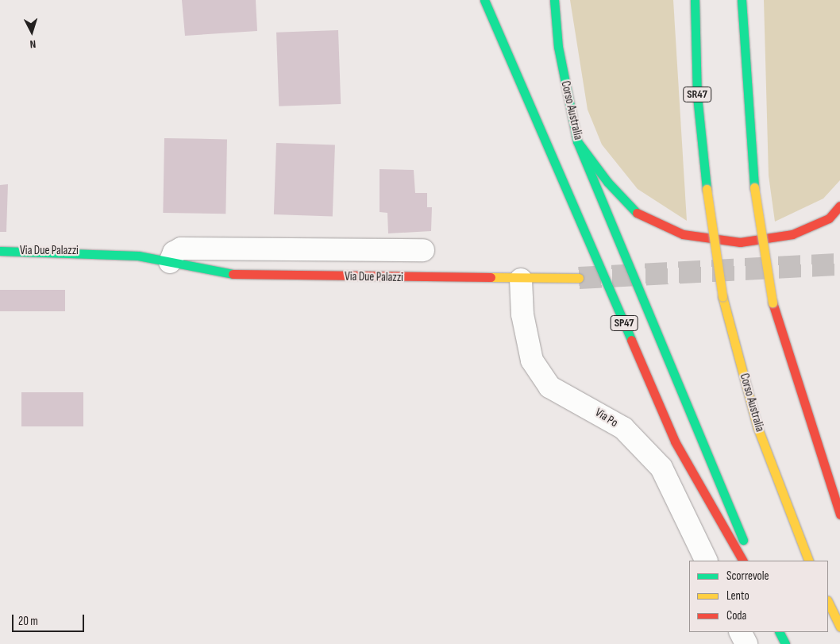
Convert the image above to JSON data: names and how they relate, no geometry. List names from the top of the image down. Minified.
{"streets":{"main road":["SR47","Corso Australia","Via Due Palazzi","SP47"],"street":["Via Po"]},"crossings":[["Corso Australia","SP47"],["Via Due Palazzi","Via Po"]],"legend":["Scorrevole","Lento","Coda"],"scale_bar":"20 m","north":"bottom"}
